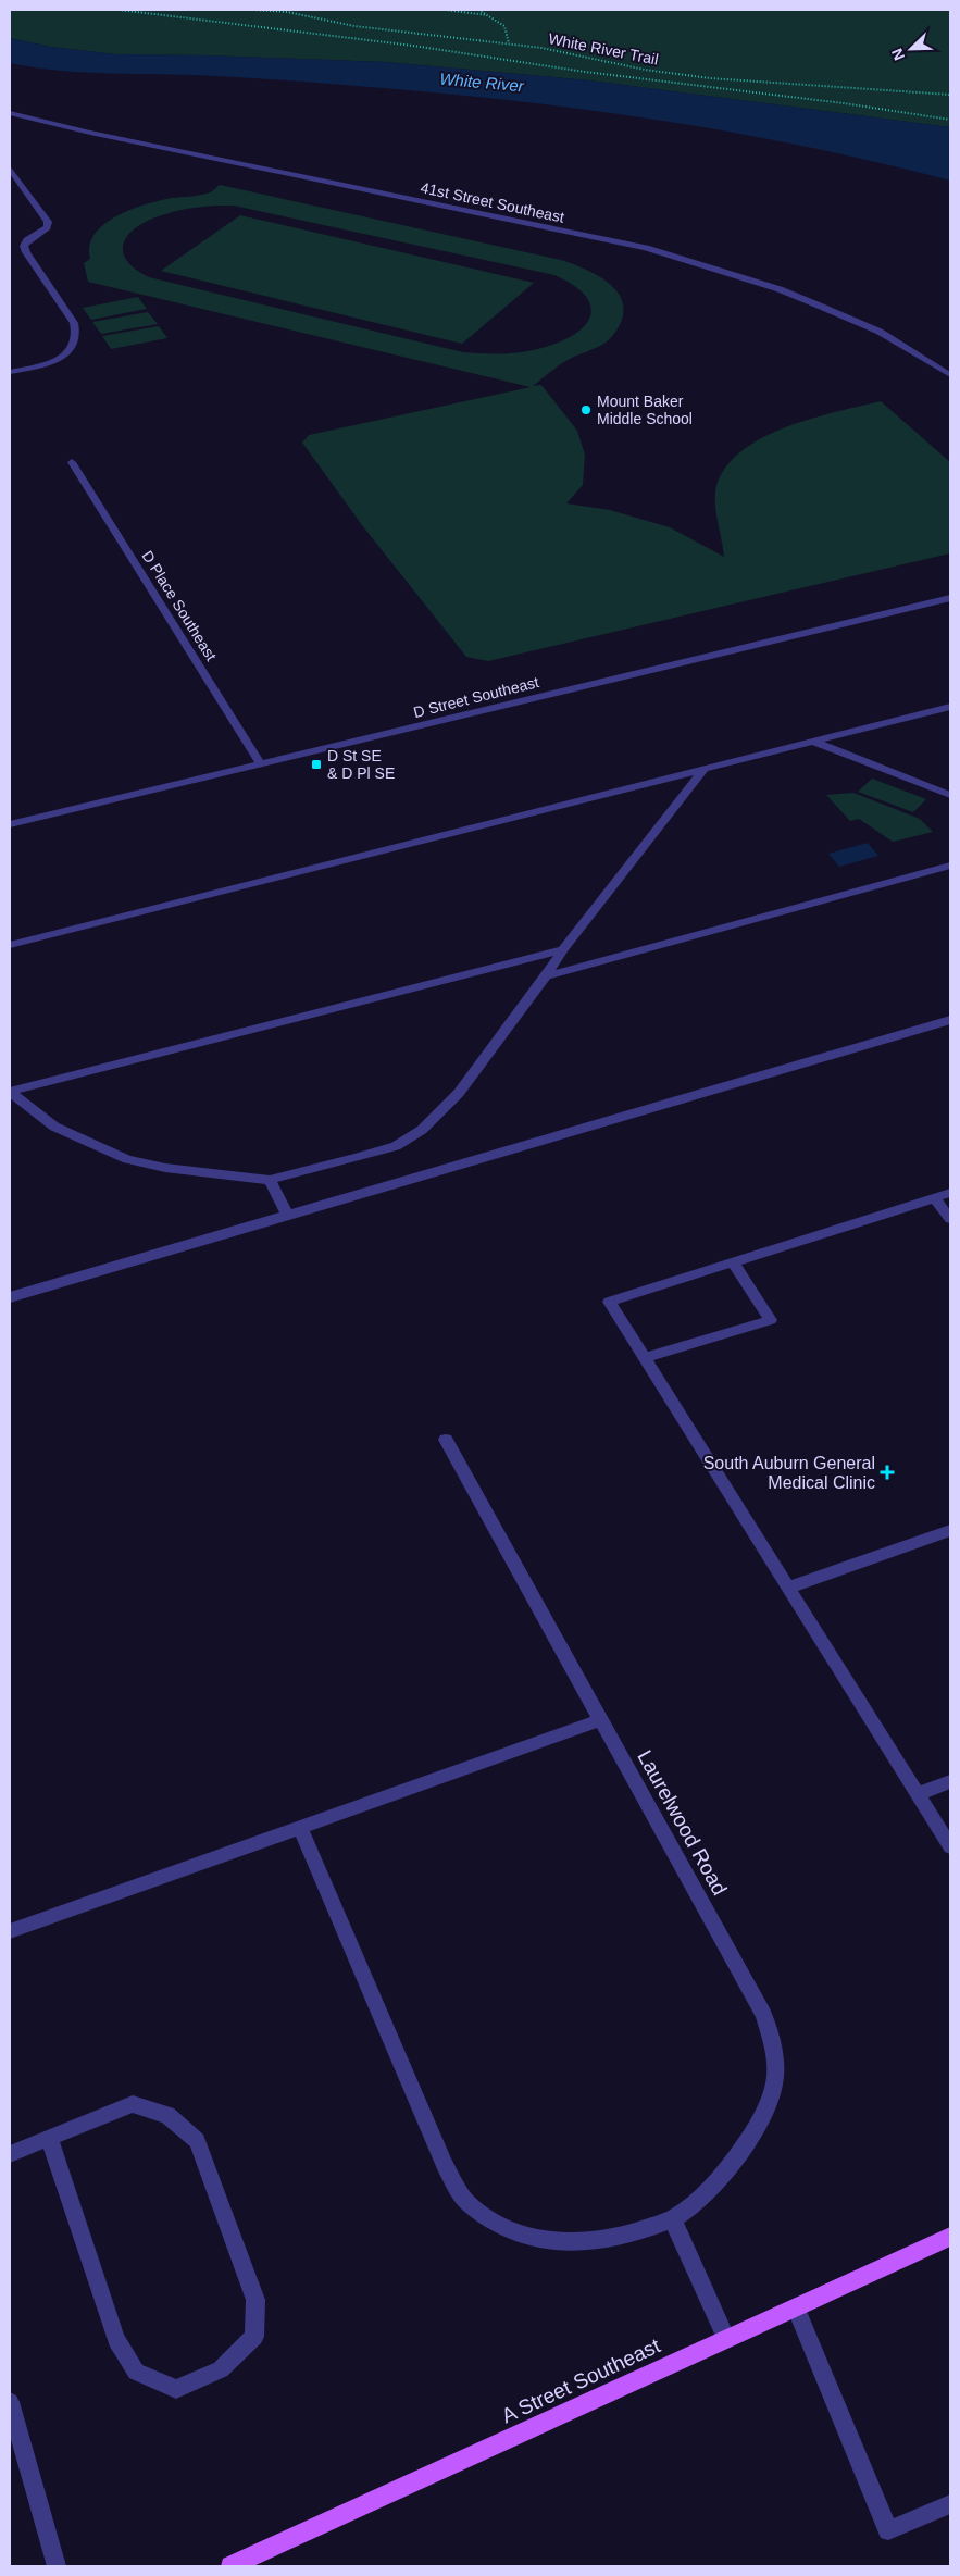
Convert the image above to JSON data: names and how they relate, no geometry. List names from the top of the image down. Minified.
{"streets":{"main road":["A Street Southeast"],"street":["41st Street Southeast","D Place Southeast","D Street Southeast","Laurelwood Road"],"path":["White River Trail"]},"crossings":[["D Place Southeast","D Street Southeast"]],"water":["White River"],"places":{"other":["Mount Baker Middle School"],"transit":["D St SE & D Pl SE"],"health":["South Auburn General Medical Clinic"]},"north":"bottom left"}
